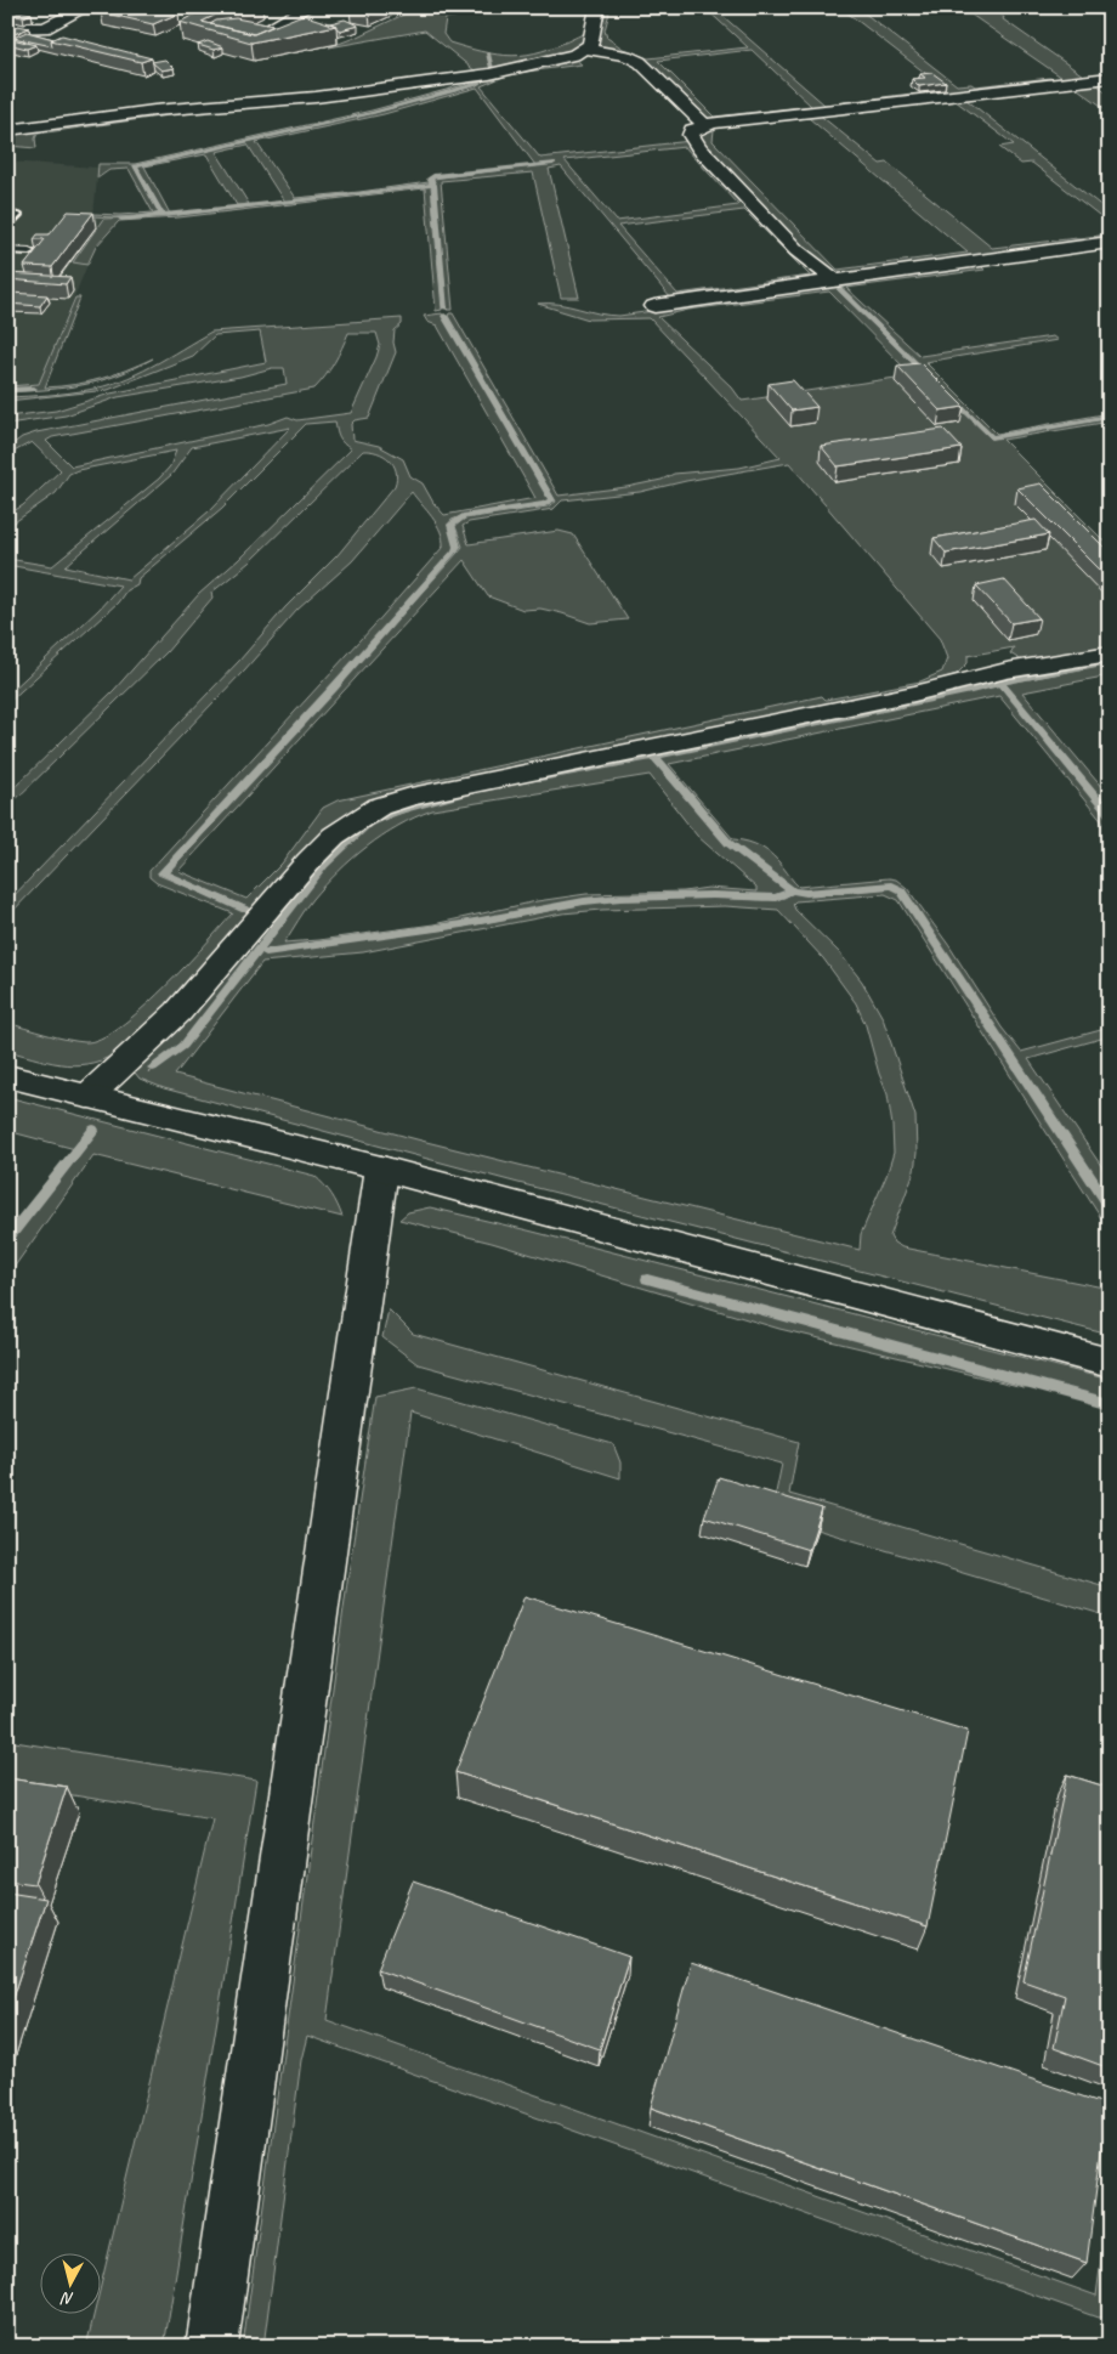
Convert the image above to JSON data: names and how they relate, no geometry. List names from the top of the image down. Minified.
{"north":"bottom"}
